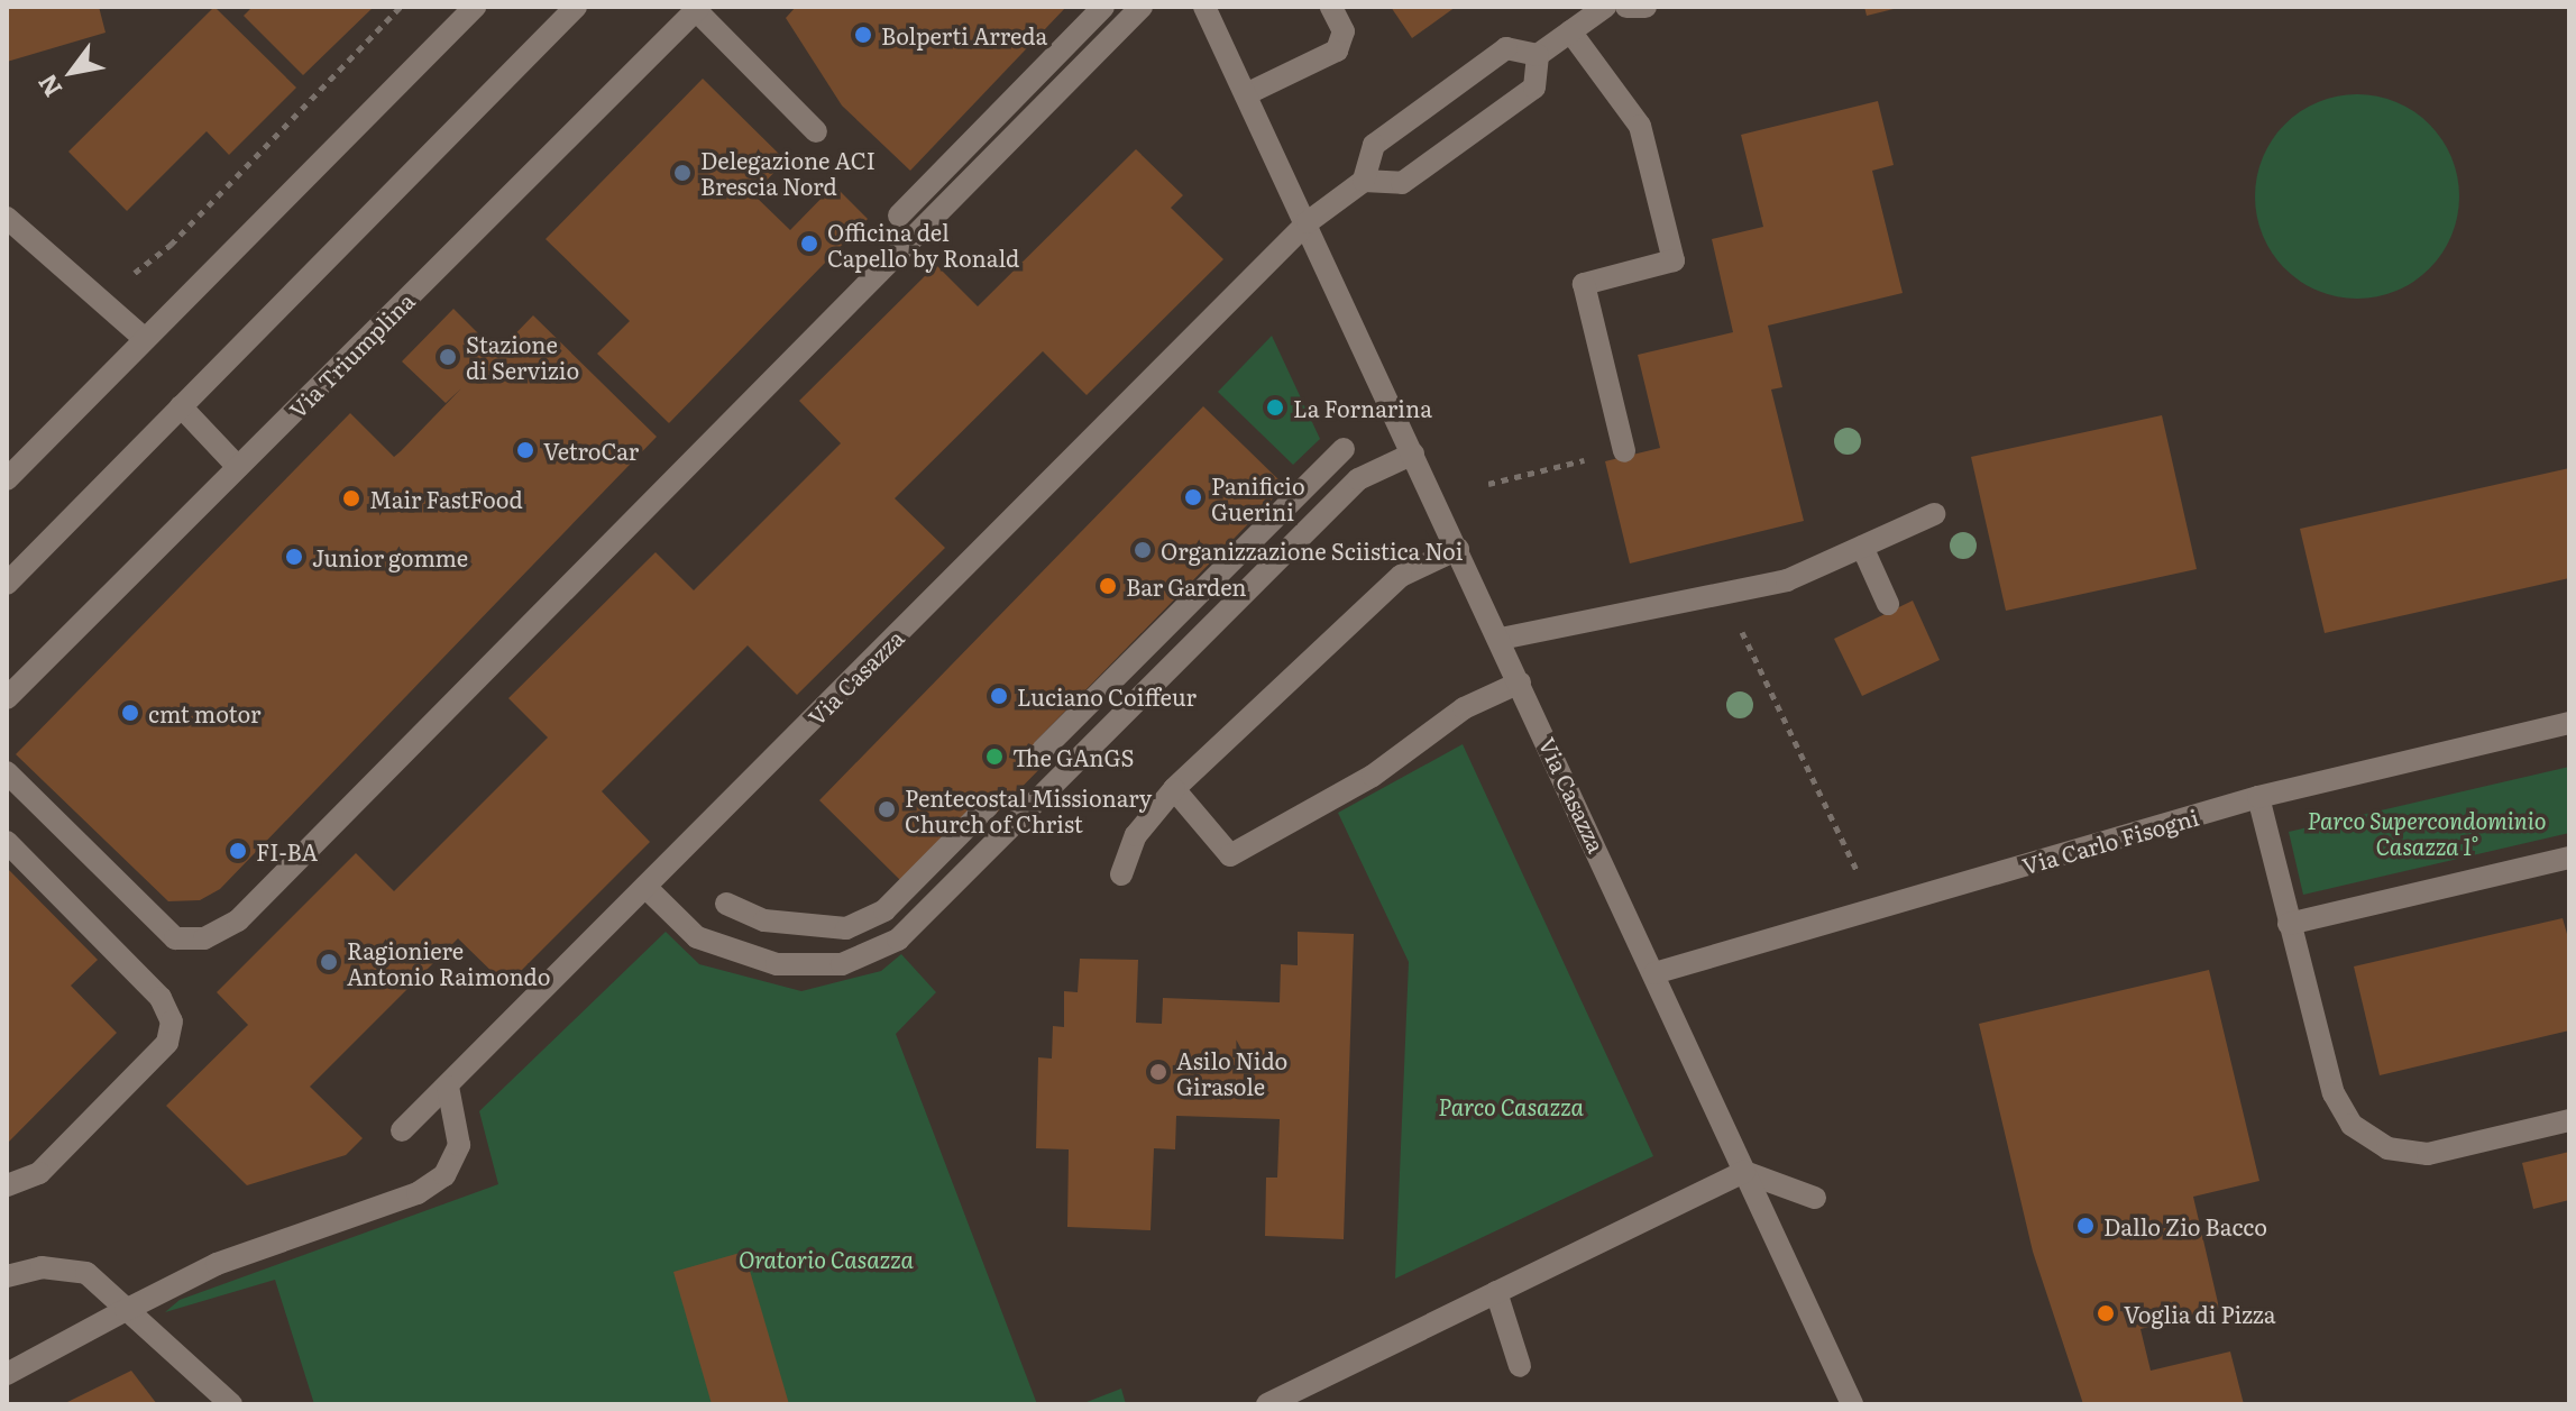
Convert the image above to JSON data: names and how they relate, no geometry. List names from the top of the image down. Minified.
{"streets":{"street":["Via Triumplina","Via Casazza","Via Carlo Fisogni"]},"crossings":[["Via Casazza","Via Carlo Fisogni"]],"parks":["Parco Supercondominio Casazza 1°","Parco Casazza","Oratorio Casazza"],"places":["Bolperti Arreda","Delegazione ACI Brescia Nord","Officina del Capello by Ronald","Stazione di Servizio","La Fornarina","VetroCar","Panificio Guerini","Mair FastFood","Organizzazione Sciistica Noi","Junior gomme","Bar Garden","Luciano Coiffeur","cmt motor","The GAnGS","Pentecostal Missionary Church of Christ","FI-BA","Ragioniere Antonio Raimondo","Asilo Nido Girasole","Dallo Zio Bacco","Voglia di Pizza"],"north":"bottom left"}
